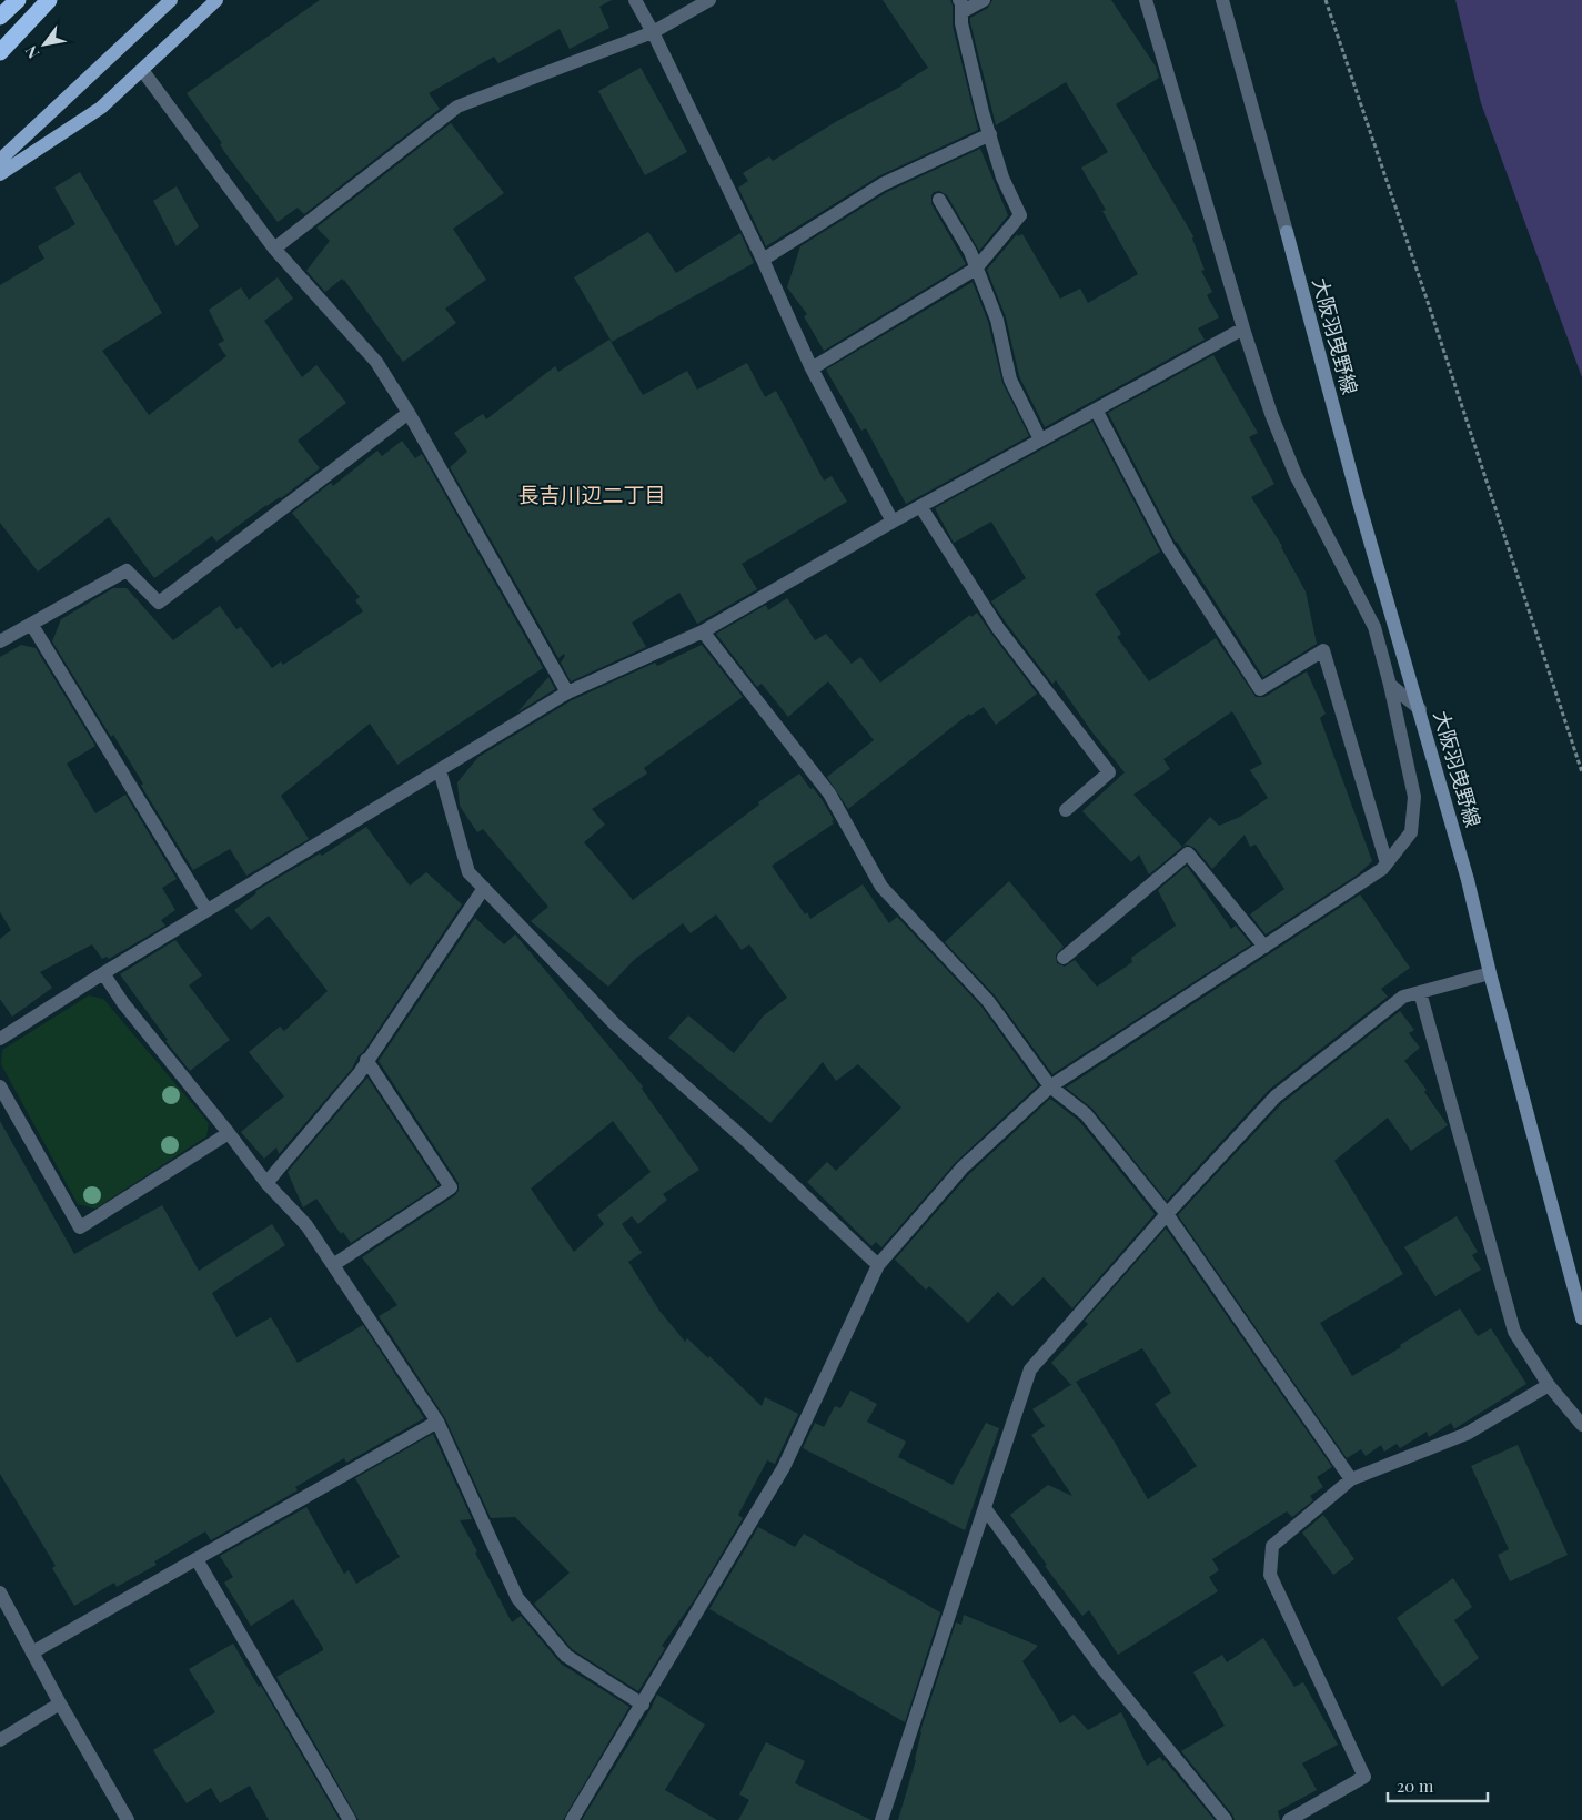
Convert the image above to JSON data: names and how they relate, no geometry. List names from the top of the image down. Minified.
{"streets":{"main road":["大阪羽曳野線"]},"districts":["長吉川辺二丁目"],"scale_bar":"20 m","north":"bottom left"}
